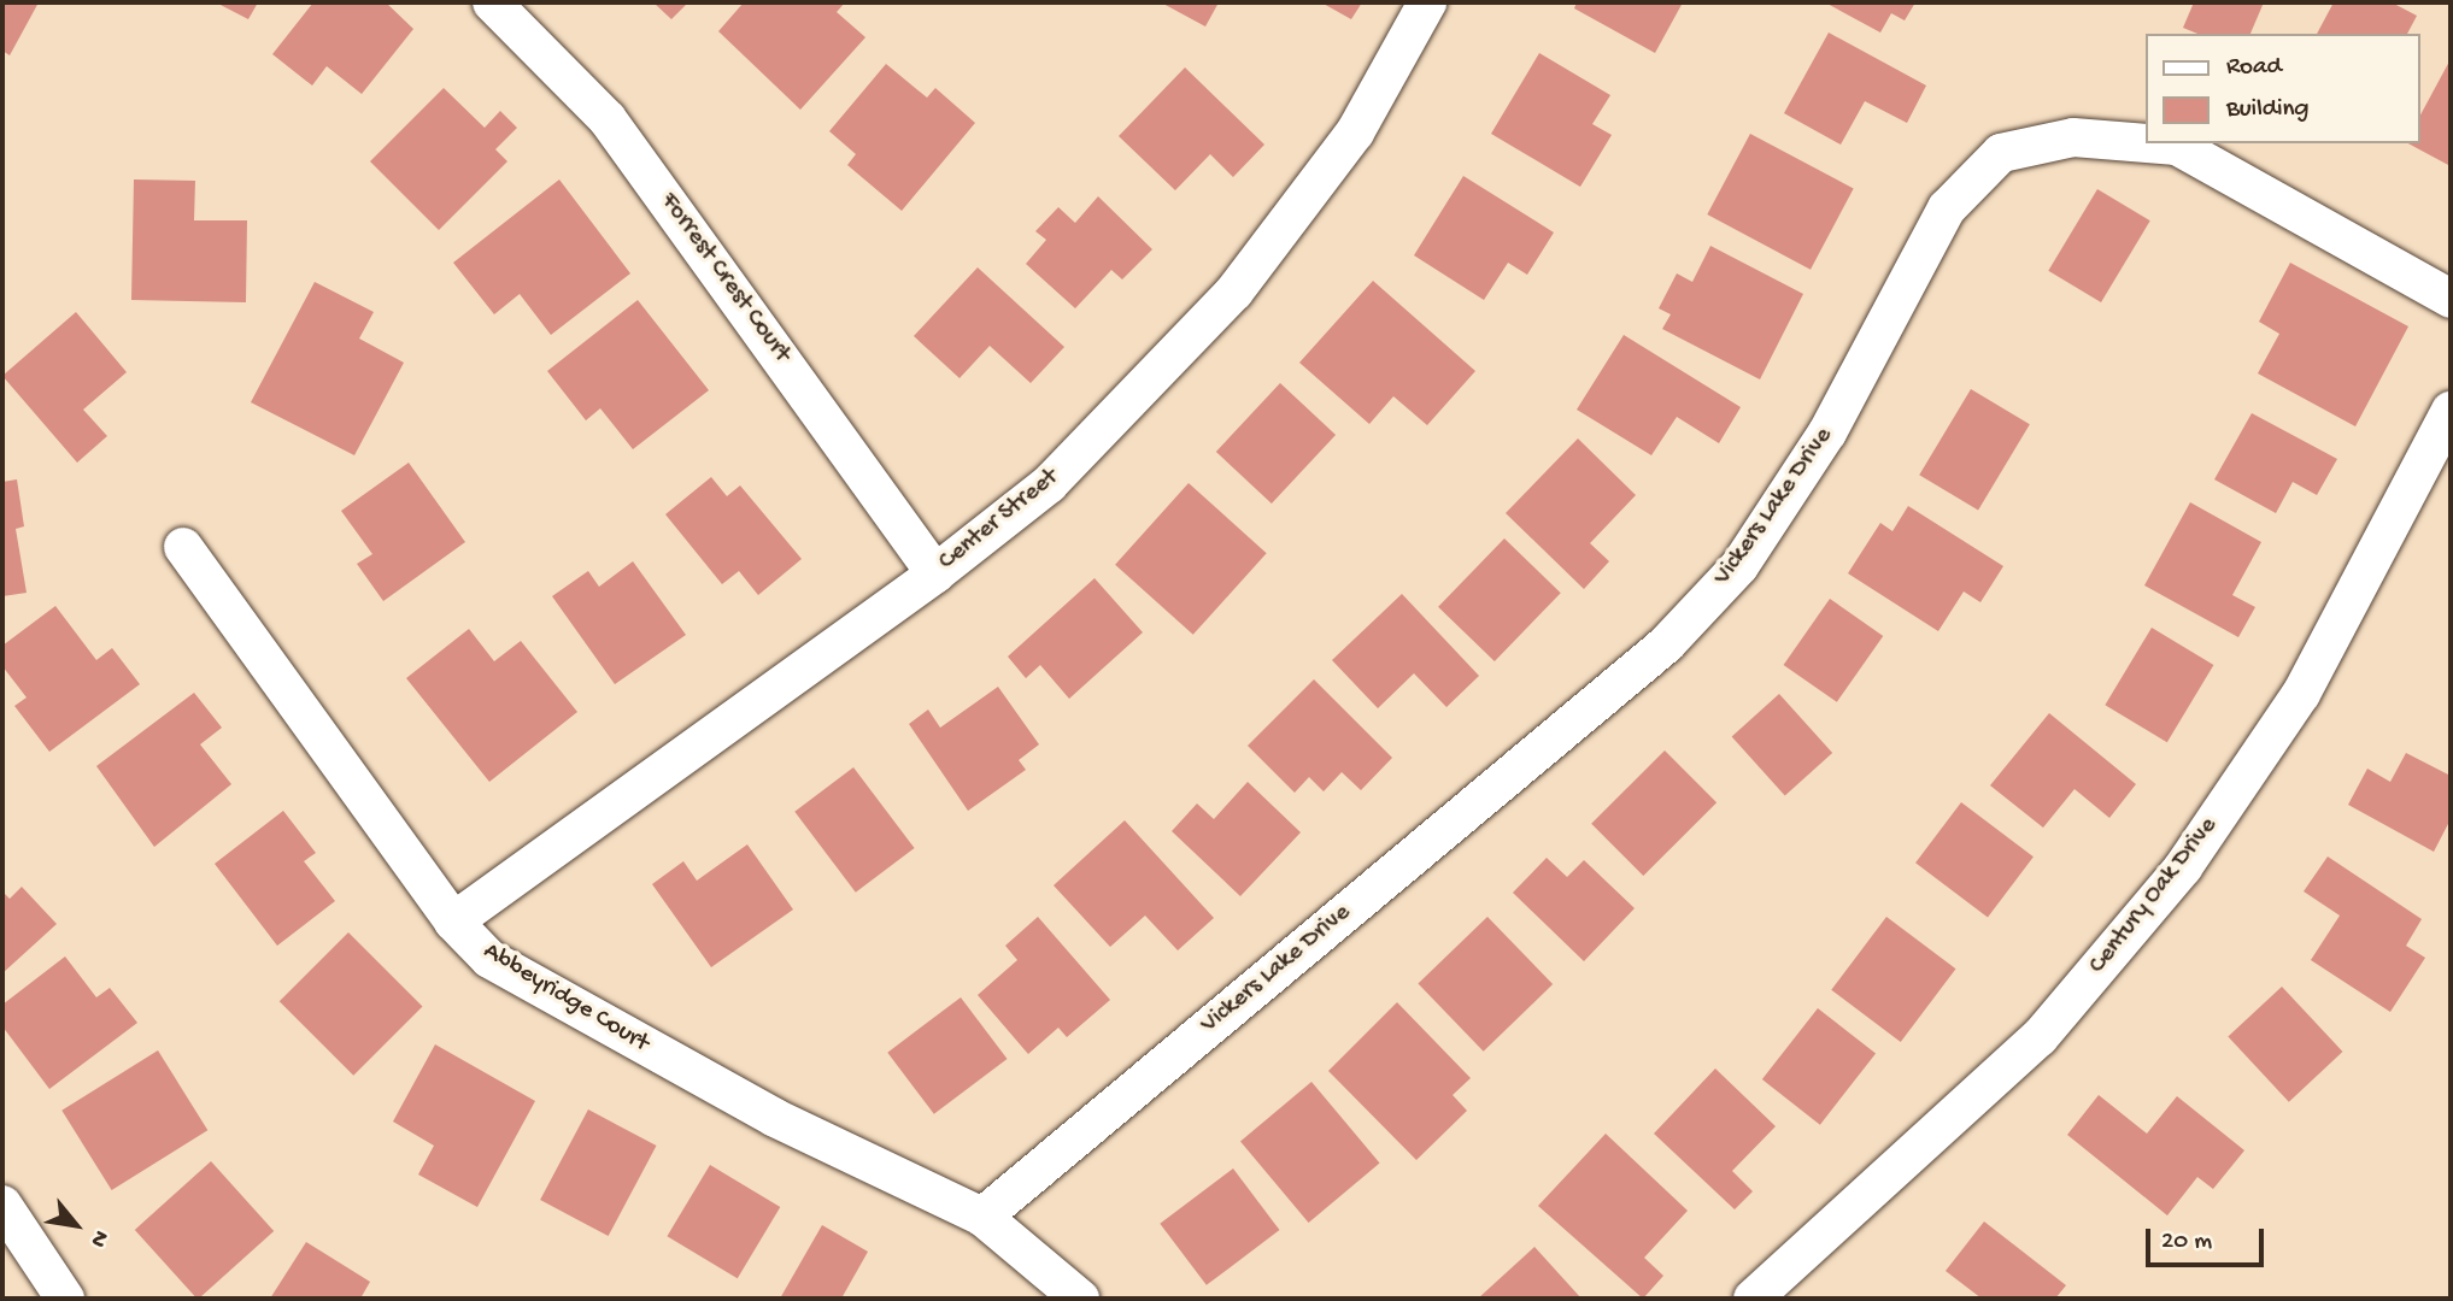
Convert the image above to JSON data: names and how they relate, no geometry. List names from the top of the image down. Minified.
{"streets":{"street":["Forrest Crest Court","Vickers Lake Drive","Center Street","Century Oak Drive","Abbeyridge Court"]},"crossings":[["Forrest Crest Court","Center Street"],["Vickers Lake Drive","Abbeyridge Court"],["Center Street","Abbeyridge Court"]],"legend":["Road","Building"],"scale_bar":"20 m","north":"bottom right"}
